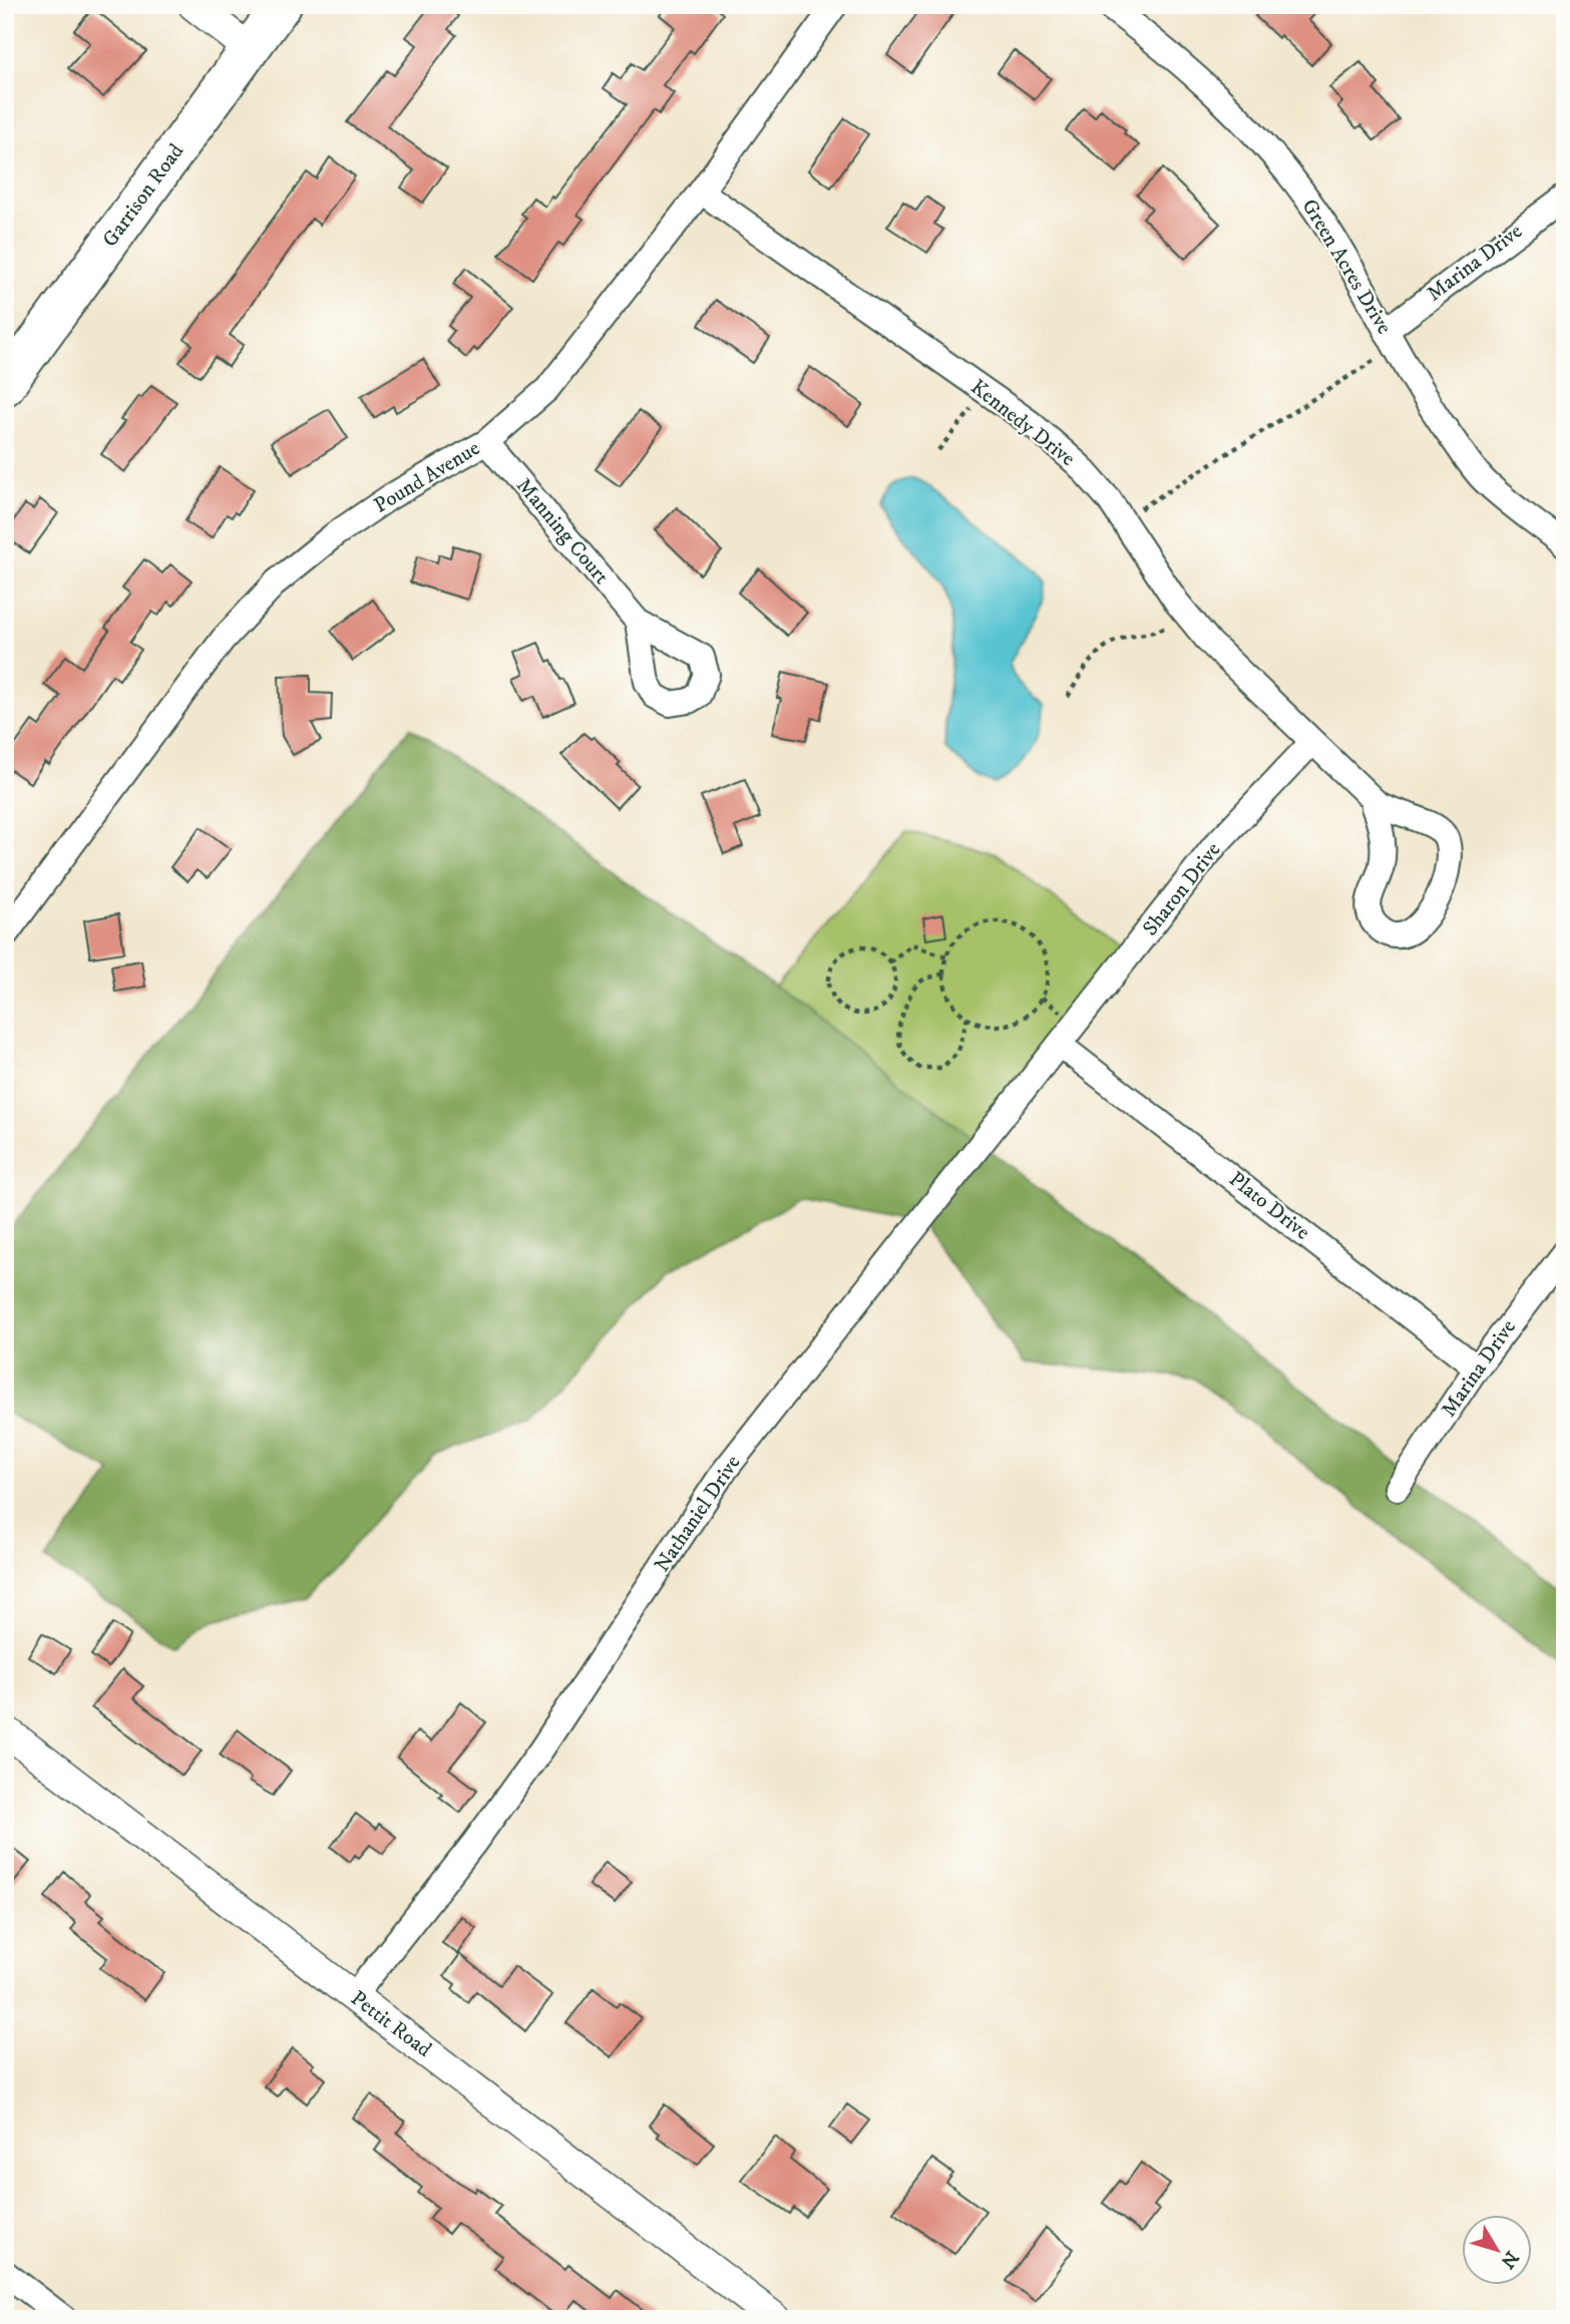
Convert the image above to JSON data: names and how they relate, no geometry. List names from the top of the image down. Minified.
{"streets":{"main road":["Garrison Road"],"street":["Marina Drive","Green Acres Drive","Kennedy Drive","Pound Avenue","Manning Court","Sharon Drive","Plato Drive","Nathaniel Drive","Pettit Road"]},"crossings":[["Marina Drive","Green Acres Drive"],["Marina Drive","Plato Drive"],["Kennedy Drive","Pound Avenue"],["Kennedy Drive","Sharon Drive"],["Pound Avenue","Manning Court"],["Sharon Drive","Plato Drive"],["Sharon Drive","Nathaniel Drive"],["Plato Drive","Nathaniel Drive"],["Nathaniel Drive","Pettit Road"]],"north":"bottom right"}
